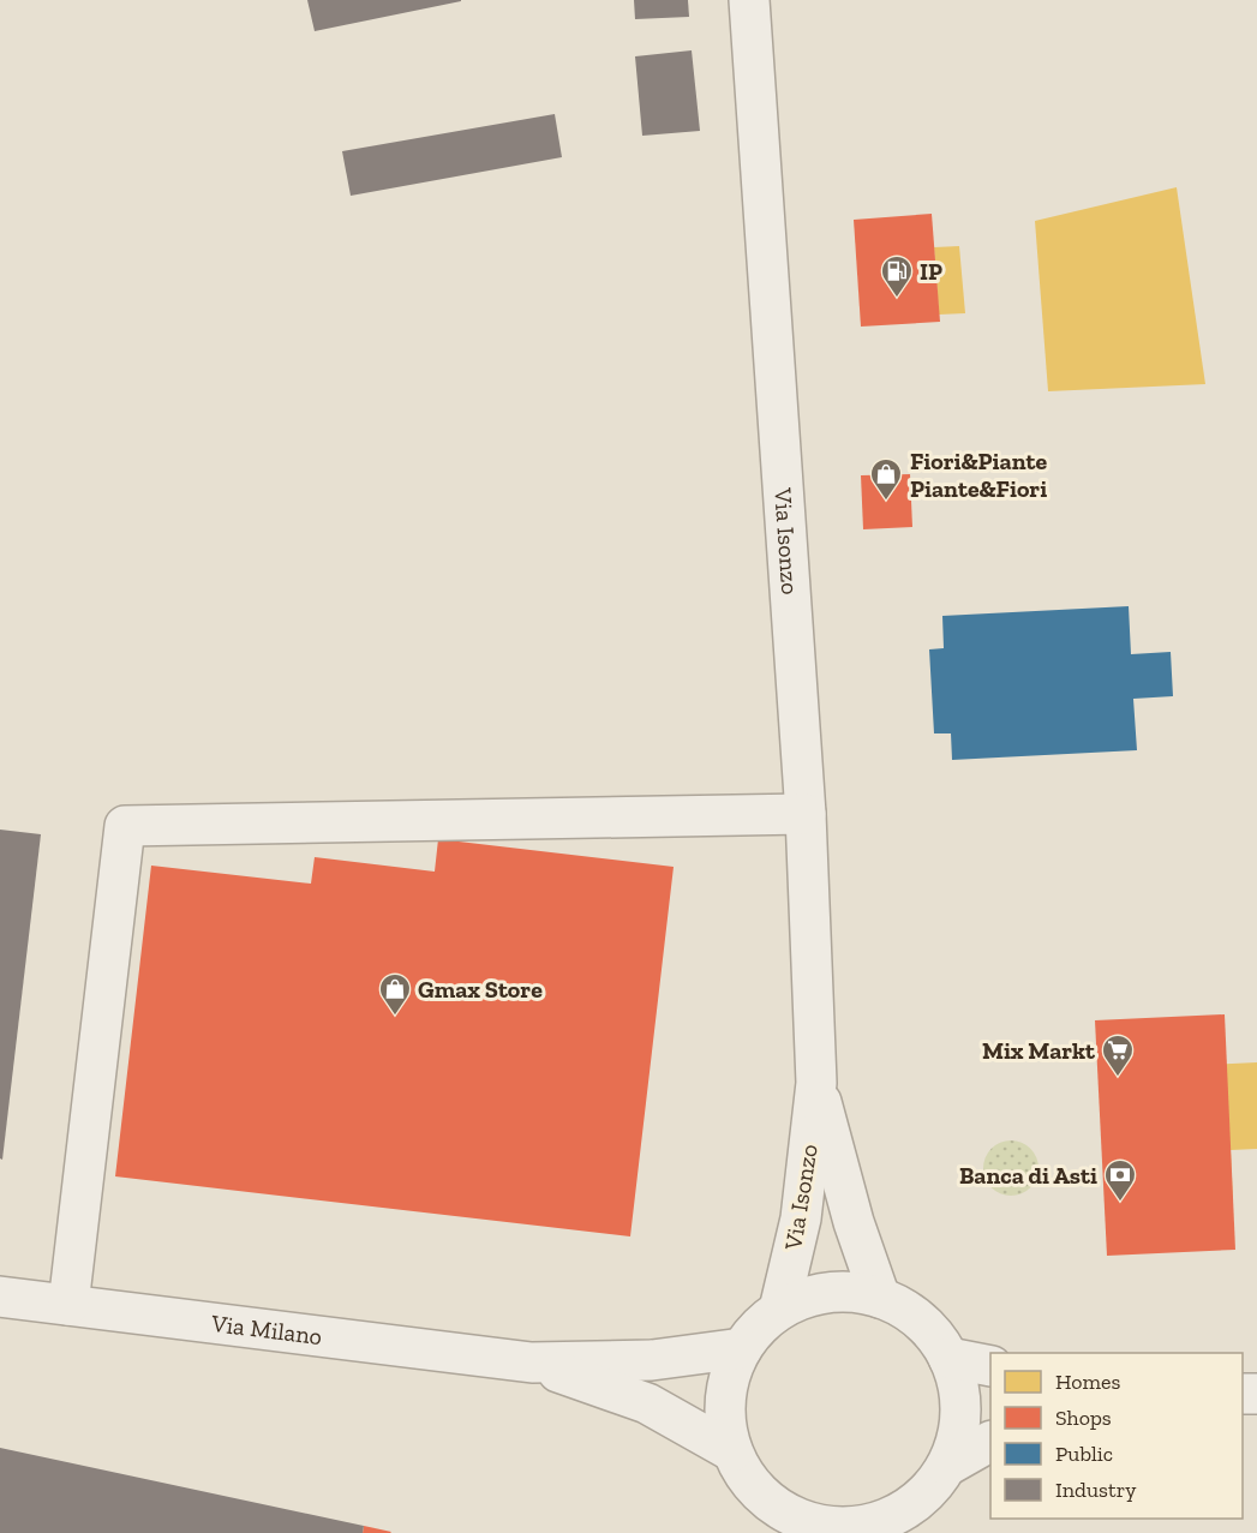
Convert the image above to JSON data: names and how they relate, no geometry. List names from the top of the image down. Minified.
{"streets":{"street":["Via Isonzo","Via Milano"]},"crossings":[["Via Isonzo","Via Milano"]],"places":{"fuel station":["IP"],"shop":["Fiori&Piante Piante&Fiori","Gmax Store"],"supermarket":["Mix Markt"],"bank":["Banca di Asti"]},"legend":["Homes","Shops","Public","Industry"]}
